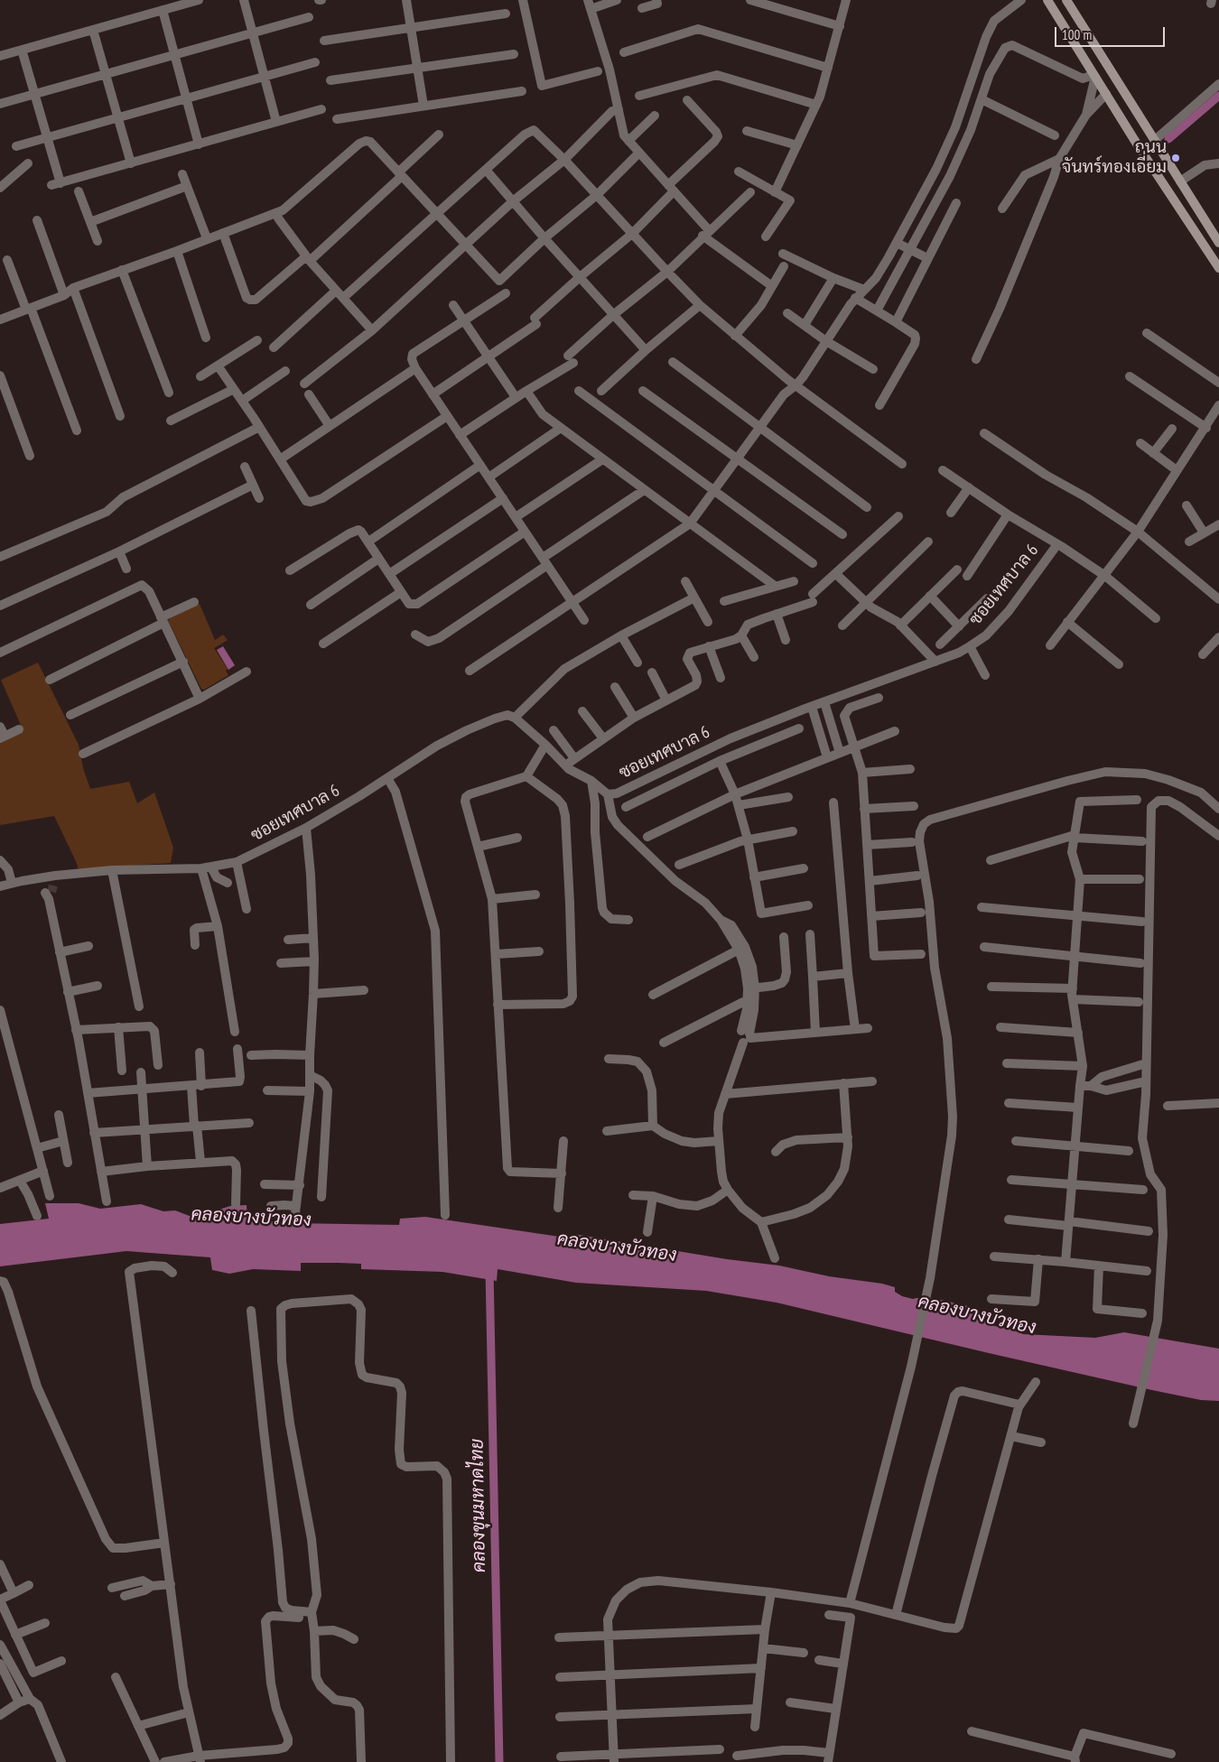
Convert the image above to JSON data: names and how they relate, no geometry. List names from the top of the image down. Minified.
{"streets":{"street":["ซอยเทศบาล 6"]},"water":["คลองบางบัวทอง","คลองขุนมหาดไทย"],"places":["ถนน จันทร์ทองเอี่ยม"],"scale_bar":"100 m"}
